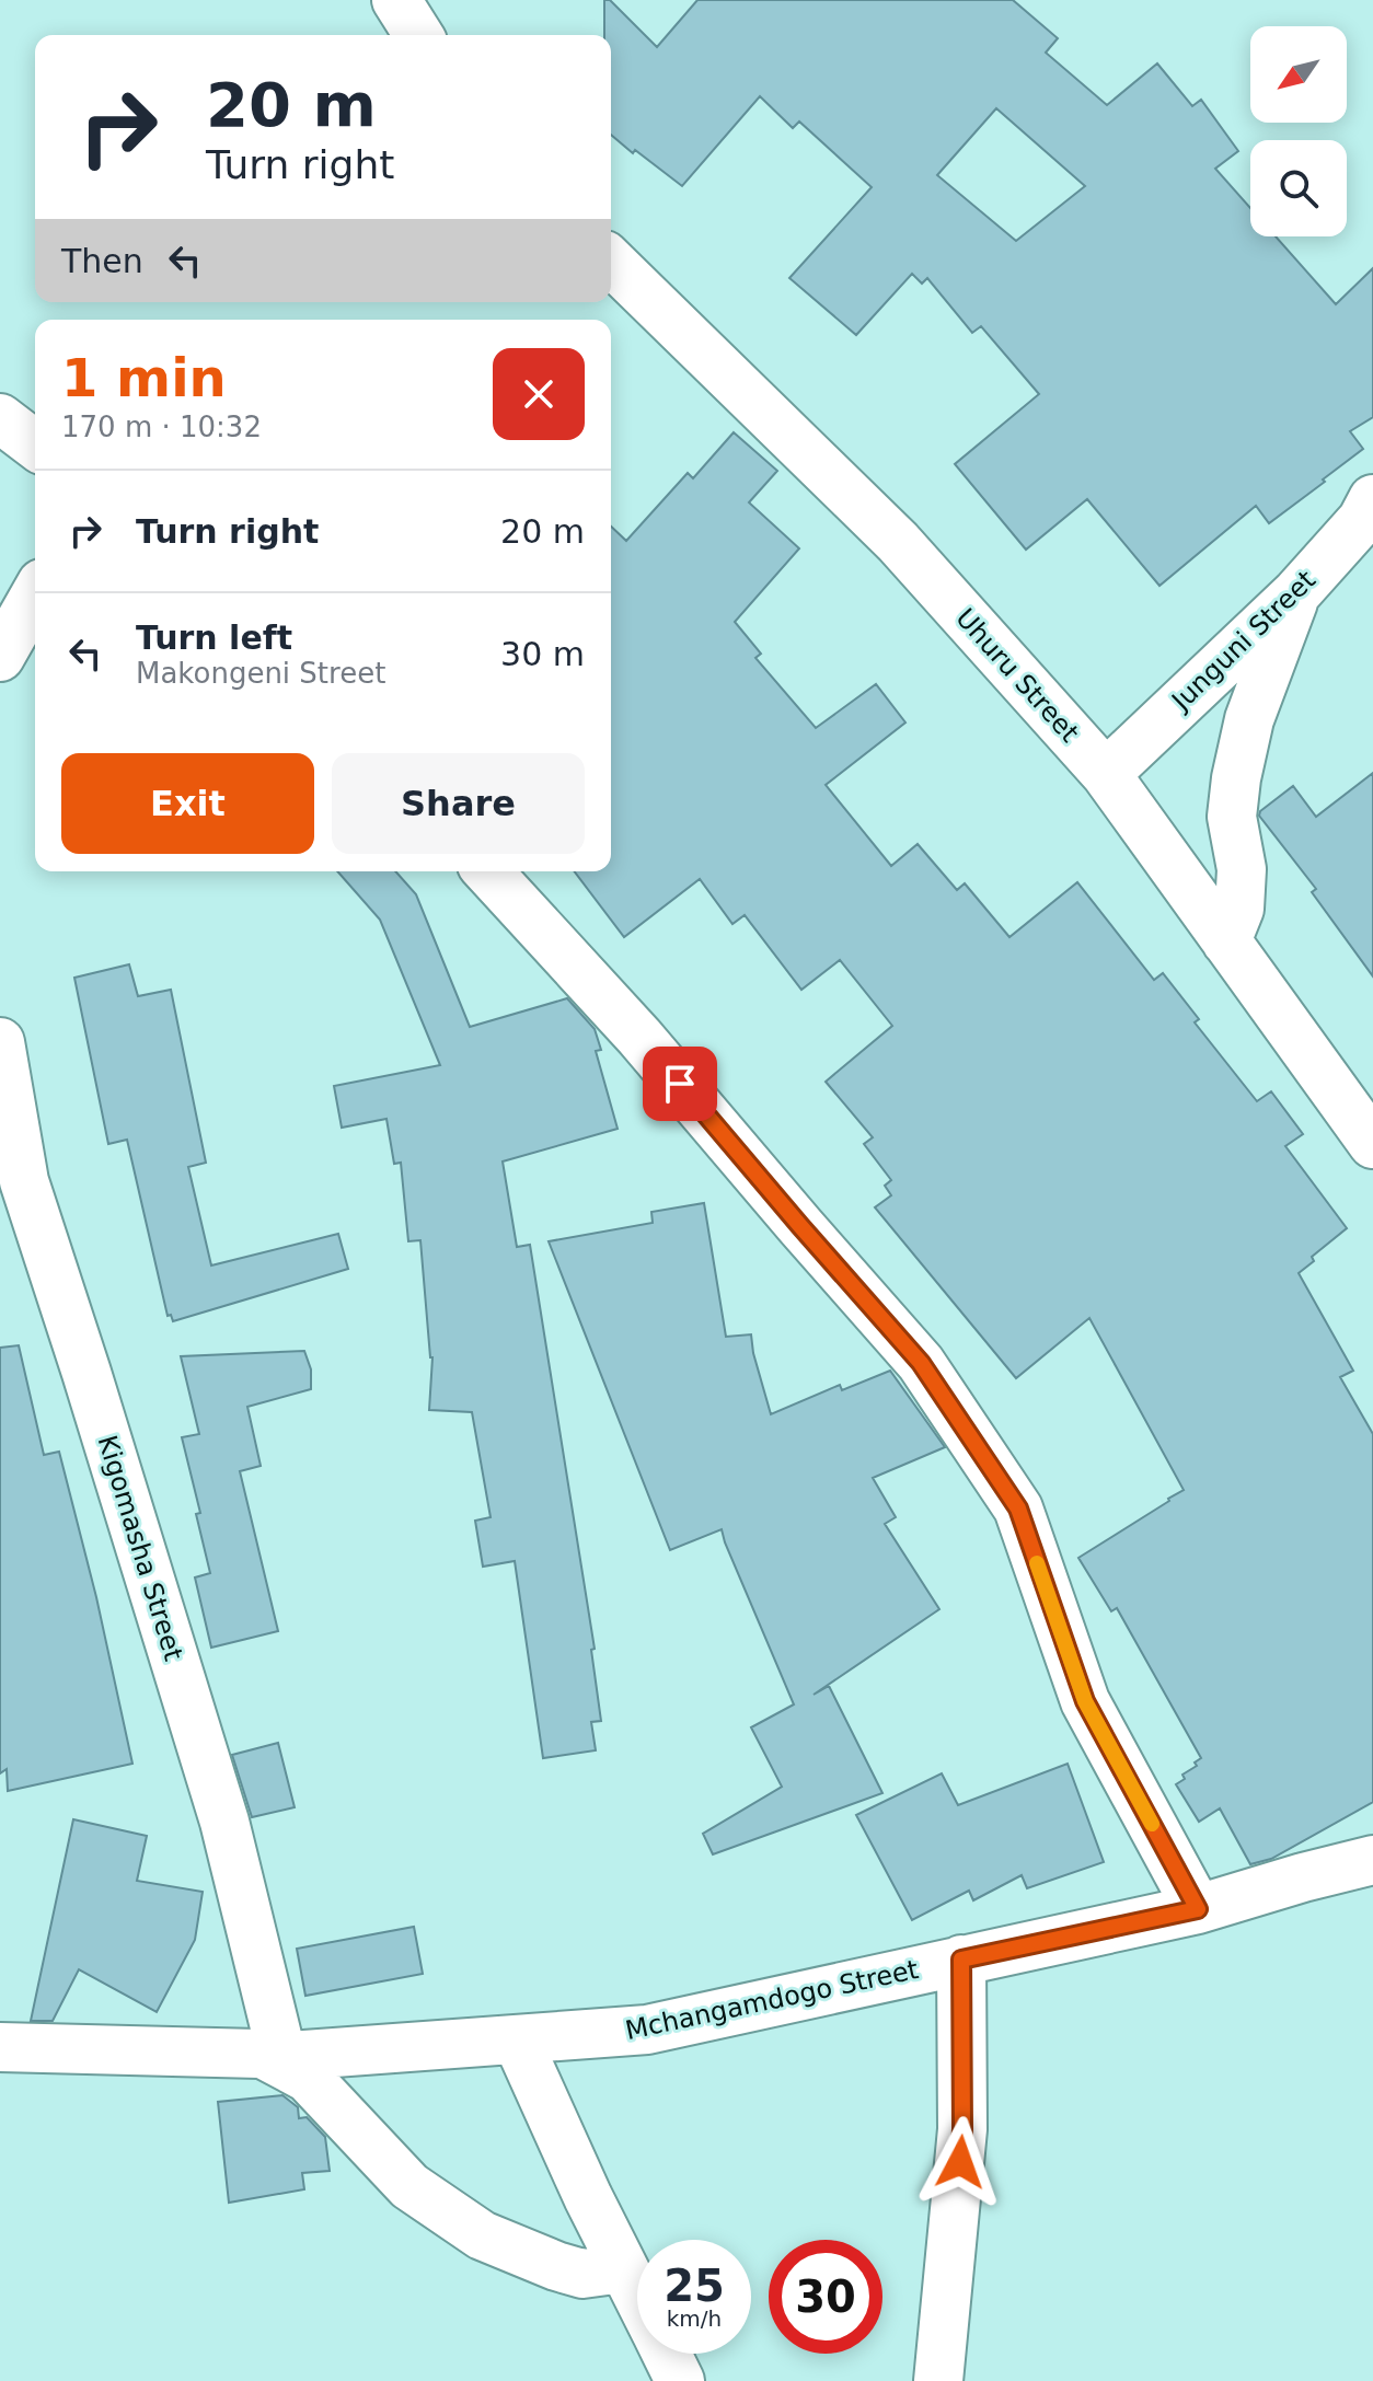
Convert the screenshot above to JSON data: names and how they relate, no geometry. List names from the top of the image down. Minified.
{"streets":{"street":["Junguni Street","Uhuru Street","Kigomasha Street","Mchangamdogo Street"]},"crossings":[["Junguni Street","Uhuru Street"],["Kigomasha Street","Mchangamdogo Street"]],"north":"bottom left","page":{"turn":["20 m","Turn right"],"then":"Then","heading":["1 min","170 m · 10:32"],"list":[{"name":"Turn right","value":"20 m"},{"name":"Turn left","note":"Makongeni Street","value":"30 m"}],"buttons":["Exit","Share"],"speed":"25 km/h","limit":"30"}}
